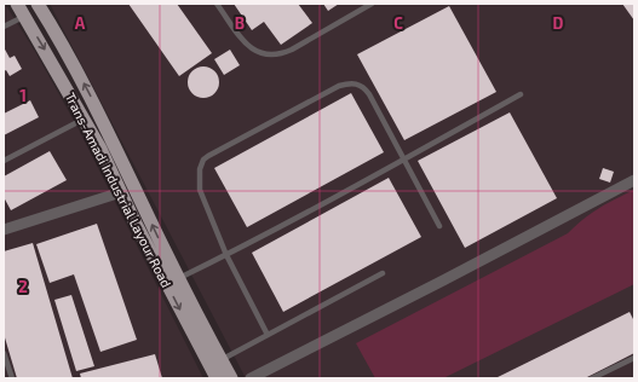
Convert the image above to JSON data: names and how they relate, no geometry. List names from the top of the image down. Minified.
{"streets":{"main road":["Trans-Amadi Industrial Layour Road"]},"grid":{"columns":["A","B","C","D"],"rows":["1","2"]}}
